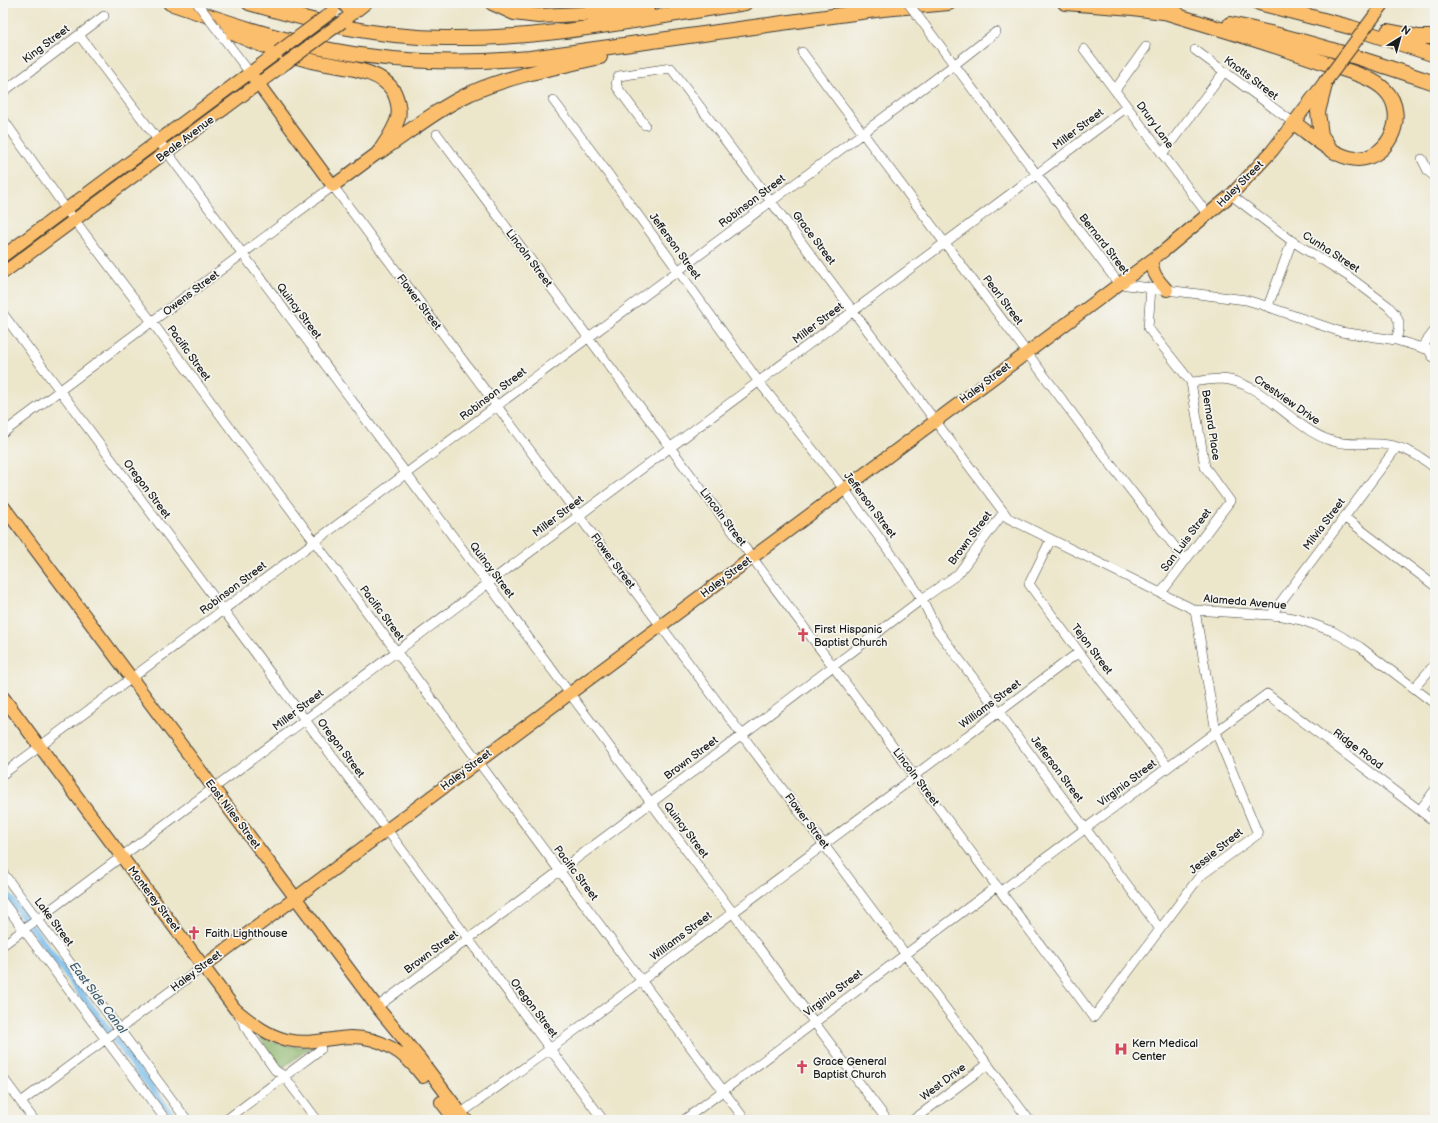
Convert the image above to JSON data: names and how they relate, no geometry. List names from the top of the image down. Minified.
{"streets":{"main road":["Beale Avenue","Haley Street","Owens Street","Flower Street","East Niles Street","Monterey Street"],"street":["King Street","Knotts Street","Drury Lane","Miller Street","Robinson Street","Grace Street","Bernard Street","Jefferson Street","Cunha Street","Lincoln Street","Pearl Street","Quincy Street","Pacific Street","Crestview Drive","Bernard Place","Oregon Street","Milvia Street","Brown Street","San Luis Street","Alameda Avenue","Tejon Street","Williams Street","Ridge Road","Virginia Street","Jessie Street","Lake Street","West Drive"]},"crossings":[["King Street","Quincy Street"],["Knotts Street","Haley Street"],["Drury Lane","Miller Street"],["Drury Lane","Haley Street"],["Miller Street","Grace Street"],["Miller Street","Bernard Street"],["Miller Street","Jefferson Street"],["Miller Street","Lincoln Street"],["Miller Street","Pearl Street"],["Miller Street","Flower Street"],["Miller Street","Quincy Street"],["Miller Street","Pacific Street"],["Miller Street","Oregon Street"],["Miller Street","East Niles Street"],["Miller Street","Monterey Street"],["Miller Street","Lake Street"],["Beale Avenue","Flower Street"],["Beale Avenue","Quincy Street"],["Beale Avenue","Pacific Street"],["Haley Street","Grace Street"],["Haley Street","Bernard Street"],["Haley Street","Jefferson Street"],["Haley Street","Cunha Street"],["Haley Street","Lincoln Street"],["Haley Street","Pearl Street"],["Haley Street","Flower Street"],["Haley Street","Quincy Street"],["Haley Street","Pacific Street"],["Haley Street","Oregon Street"],["Haley Street","East Niles Street"],["Haley Street","Monterey Street"],["Haley Street","Lake Street"],["Robinson Street","Grace Street"],["Robinson Street","Bernard Street"],["Robinson Street","Jefferson Street"],["Robinson Street","Lincoln Street"],["Robinson Street","Pearl Street"],["Robinson Street","Flower Street"],["Robinson Street","Quincy Street"],["Robinson Street","Pacific Street"],["Robinson Street","Oregon Street"],["Robinson Street","East Niles Street"],["Robinson Street","Monterey Street"],["Grace Street","Brown Street"],["Grace Street","Alameda Avenue"],["Bernard Street","Cunha Street"],["Bernard Street","Bernard Place"],["Jefferson Street","Brown Street"],["Jefferson Street","Williams Street"],["Jefferson Street","Virginia Street"],["Jefferson Street","Jessie Street"],["Lincoln Street","Brown Street"],["Lincoln Street","Williams Street"],["Lincoln Street","Virginia Street"],["Lincoln Street","Jessie Street"],["Owens Street","Flower Street"],["Owens Street","Quincy Street"],["Owens Street","Pacific Street"],["Owens Street","Oregon Street"],["Pearl Street","San Luis Street"],["Flower Street","Brown Street"],["Flower Street","Williams Street"],["Flower Street","Virginia Street"],["Flower Street","West Drive"],["Quincy Street","Brown Street"],["Quincy Street","Williams Street"],["Quincy Street","Virginia Street"],["Pacific Street","Brown Street"],["Pacific Street","Williams Street"],["Pacific Street","Virginia Street"],["Crestview Drive","Bernard Place"],["Crestview Drive","Milvia Street"],["Bernard Place","San Luis Street"],["Oregon Street","Brown Street"],["Oregon Street","Williams Street"],["Milvia Street","Alameda Avenue"],["Brown Street","Alameda Avenue"],["Brown Street","East Niles Street"],["San Luis Street","Alameda Avenue"],["Alameda Avenue","Tejon Street"],["Alameda Avenue","Jessie Street"],["Tejon Street","Williams Street"],["Tejon Street","Virginia Street"],["Williams Street","East Niles Street"],["Ridge Road","Virginia Street"],["Virginia Street","Jessie Street"]],"water":["East Side Canal"],"places":{"church":["First Hispanic Baptist Church","Faith Lighthouse","Grace General Baptist Church"],"hospital":["Kern Medical Center"]},"north":"top right"}
